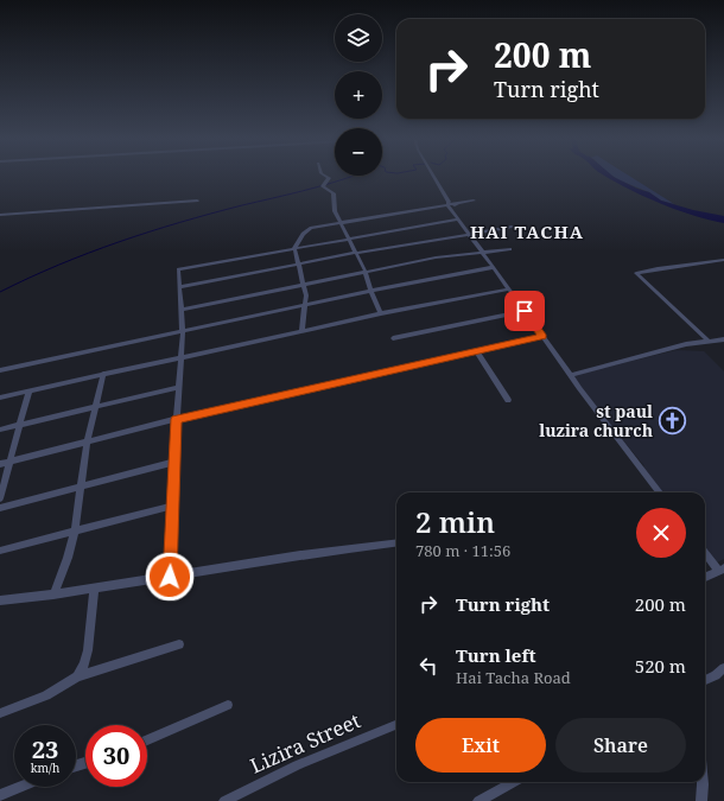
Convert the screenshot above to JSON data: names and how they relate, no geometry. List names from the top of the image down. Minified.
{"streets":{"street":["Lizira Street"]},"districts":["HAI TACHA"],"places":{"church":["st paul luzira church"]},"page":{"map_buttons":["+","−"],"turn":["200 m","Turn right"],"heading":["2 min","780 m · 11:56"],"list":[{"name":"Turn right","value":"200 m"},{"name":"Turn left","note":"Hai Tacha Road","value":"520 m"}],"buttons":["Exit","Share"],"speed":"23 km/h","limit":"30"}}
